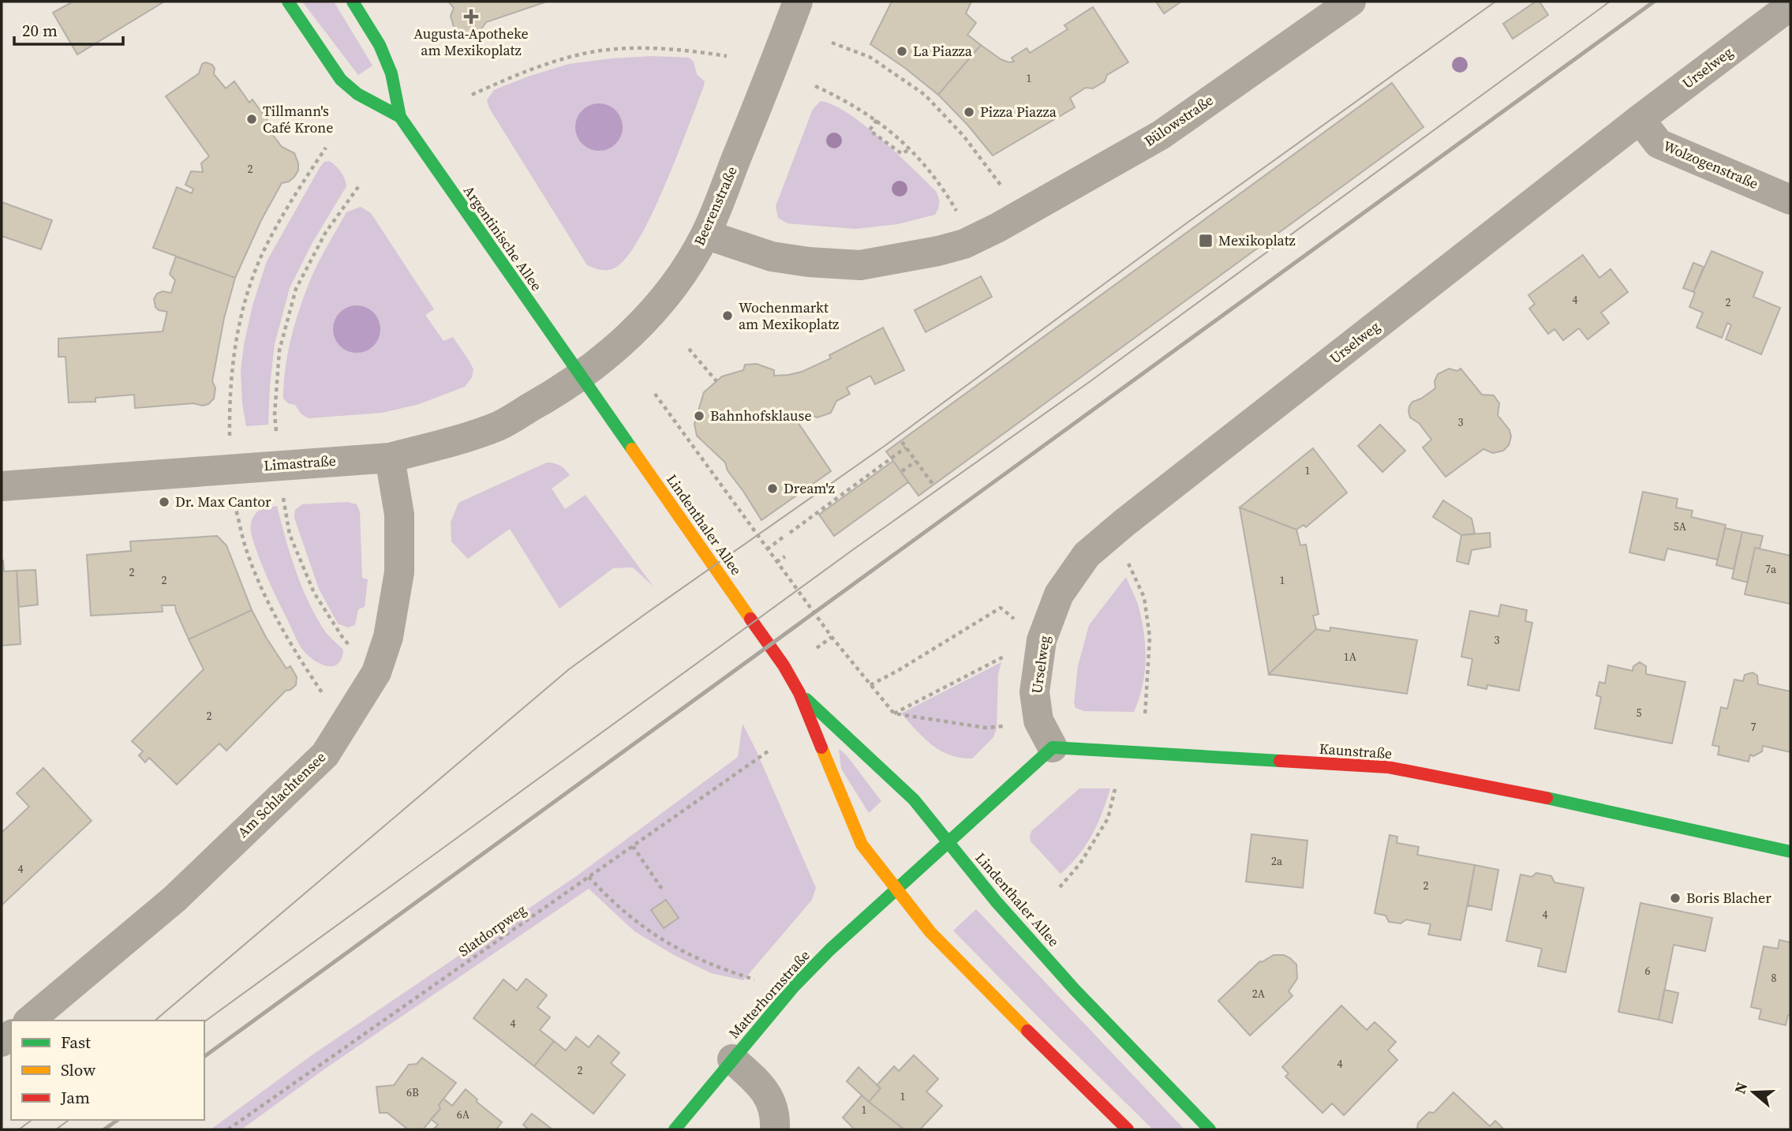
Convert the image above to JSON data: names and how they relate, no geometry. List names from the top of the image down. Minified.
{"streets":{"main road":["Argentinische Allee","Lindenthaler Allee","Kaunstraße","Matterhornstraße"],"street":["Urselweg","Bülowstraße","Wolzogenstraße","Beerenstraße","Limastraße","Am Schlachtensee"],"path":["Slatdorpweg"]},"crossings":[["Urselweg","Wolzogenstraße"],["Urselweg","Kaunstraße"],["Bülowstraße","Beerenstraße"],["Beerenstraße","Argentinische Allee"],["Beerenstraße","Limastraße"],["Beerenstraße","Lindenthaler Allee"],["Argentinische Allee","Limastraße"],["Argentinische Allee","Lindenthaler Allee"],["Limastraße","Lindenthaler Allee"],["Limastraße","Am Schlachtensee"],["Lindenthaler Allee","Matterhornstraße"]],"places":{"health":["Augusta-Apotheke am Mexikoplatz"],"other":["La Piazza","Pizza Piazza","Tillmann's Café Krone","Wochenmarkt am Mexikoplatz","Bahnhofsklause","Dream'z","Dr. Max Cantor","Boris Blacher"],"transit":["Mexikoplatz"]},"house_numbers":["1","2","4","2","3","1","5A","7a","2","2","1","3","1A","5","2","7","2a","4","2","4","6","8","2A","4","4","2","6B","1","1","6A"],"legend":["Fast","Slow","Jam"],"scale_bar":"20 m","north":"left"}
